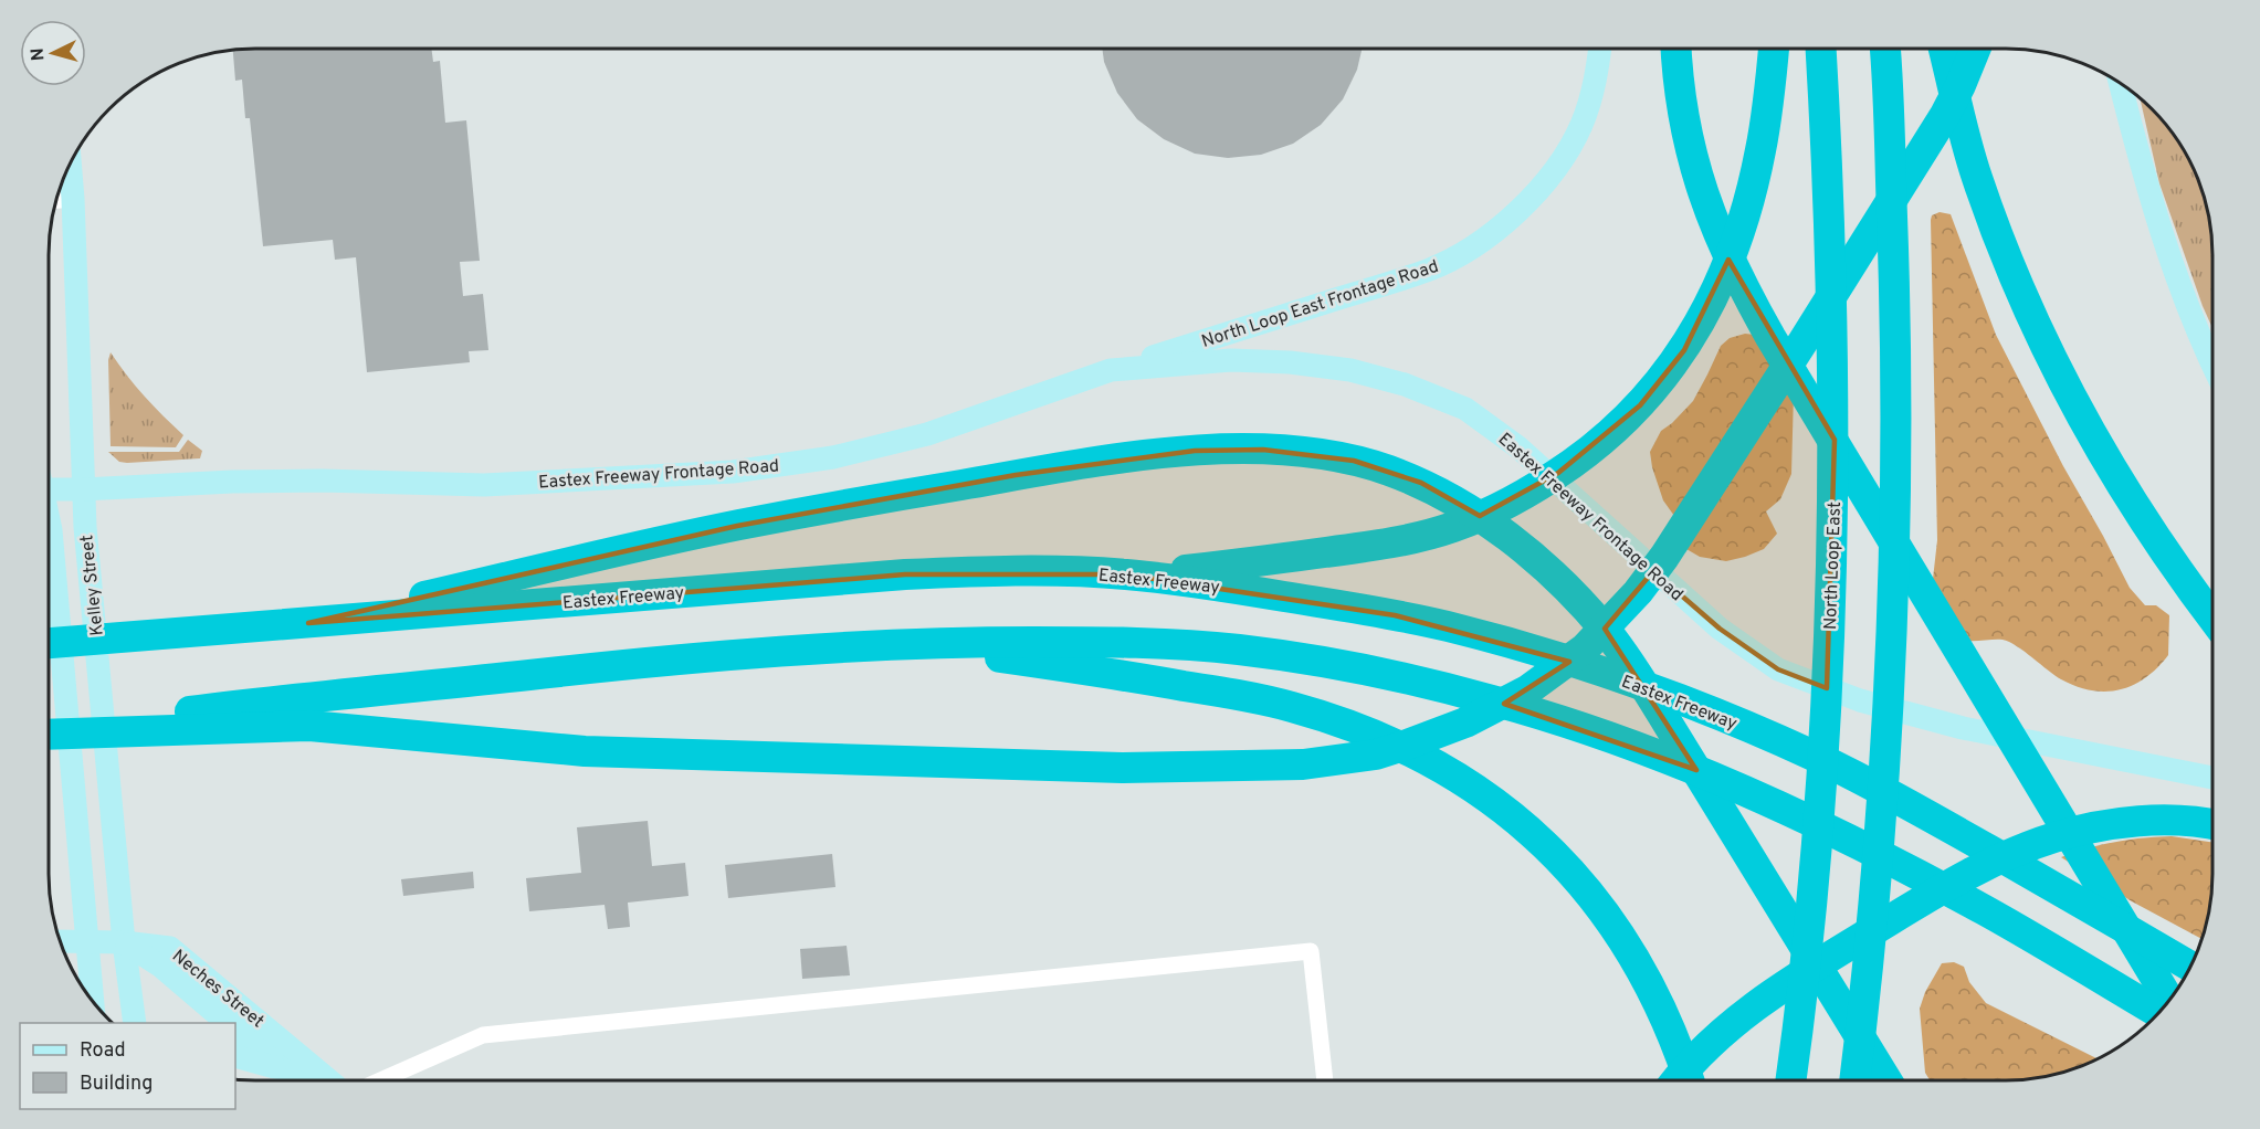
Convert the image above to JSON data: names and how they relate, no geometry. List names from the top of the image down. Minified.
{"streets":{"highway":["North Loop East","Eastex Freeway"],"main road":["North Loop East Frontage Road","Eastex Freeway Frontage Road","Kelley Street","Neches Street"]},"crossings":[["North Loop East Frontage Road","Eastex Freeway Frontage Road"],["Eastex Freeway Frontage Road","Kelley Street"],["Kelley Street","Neches Street"]],"legend":["Road","Building"],"north":"left"}
